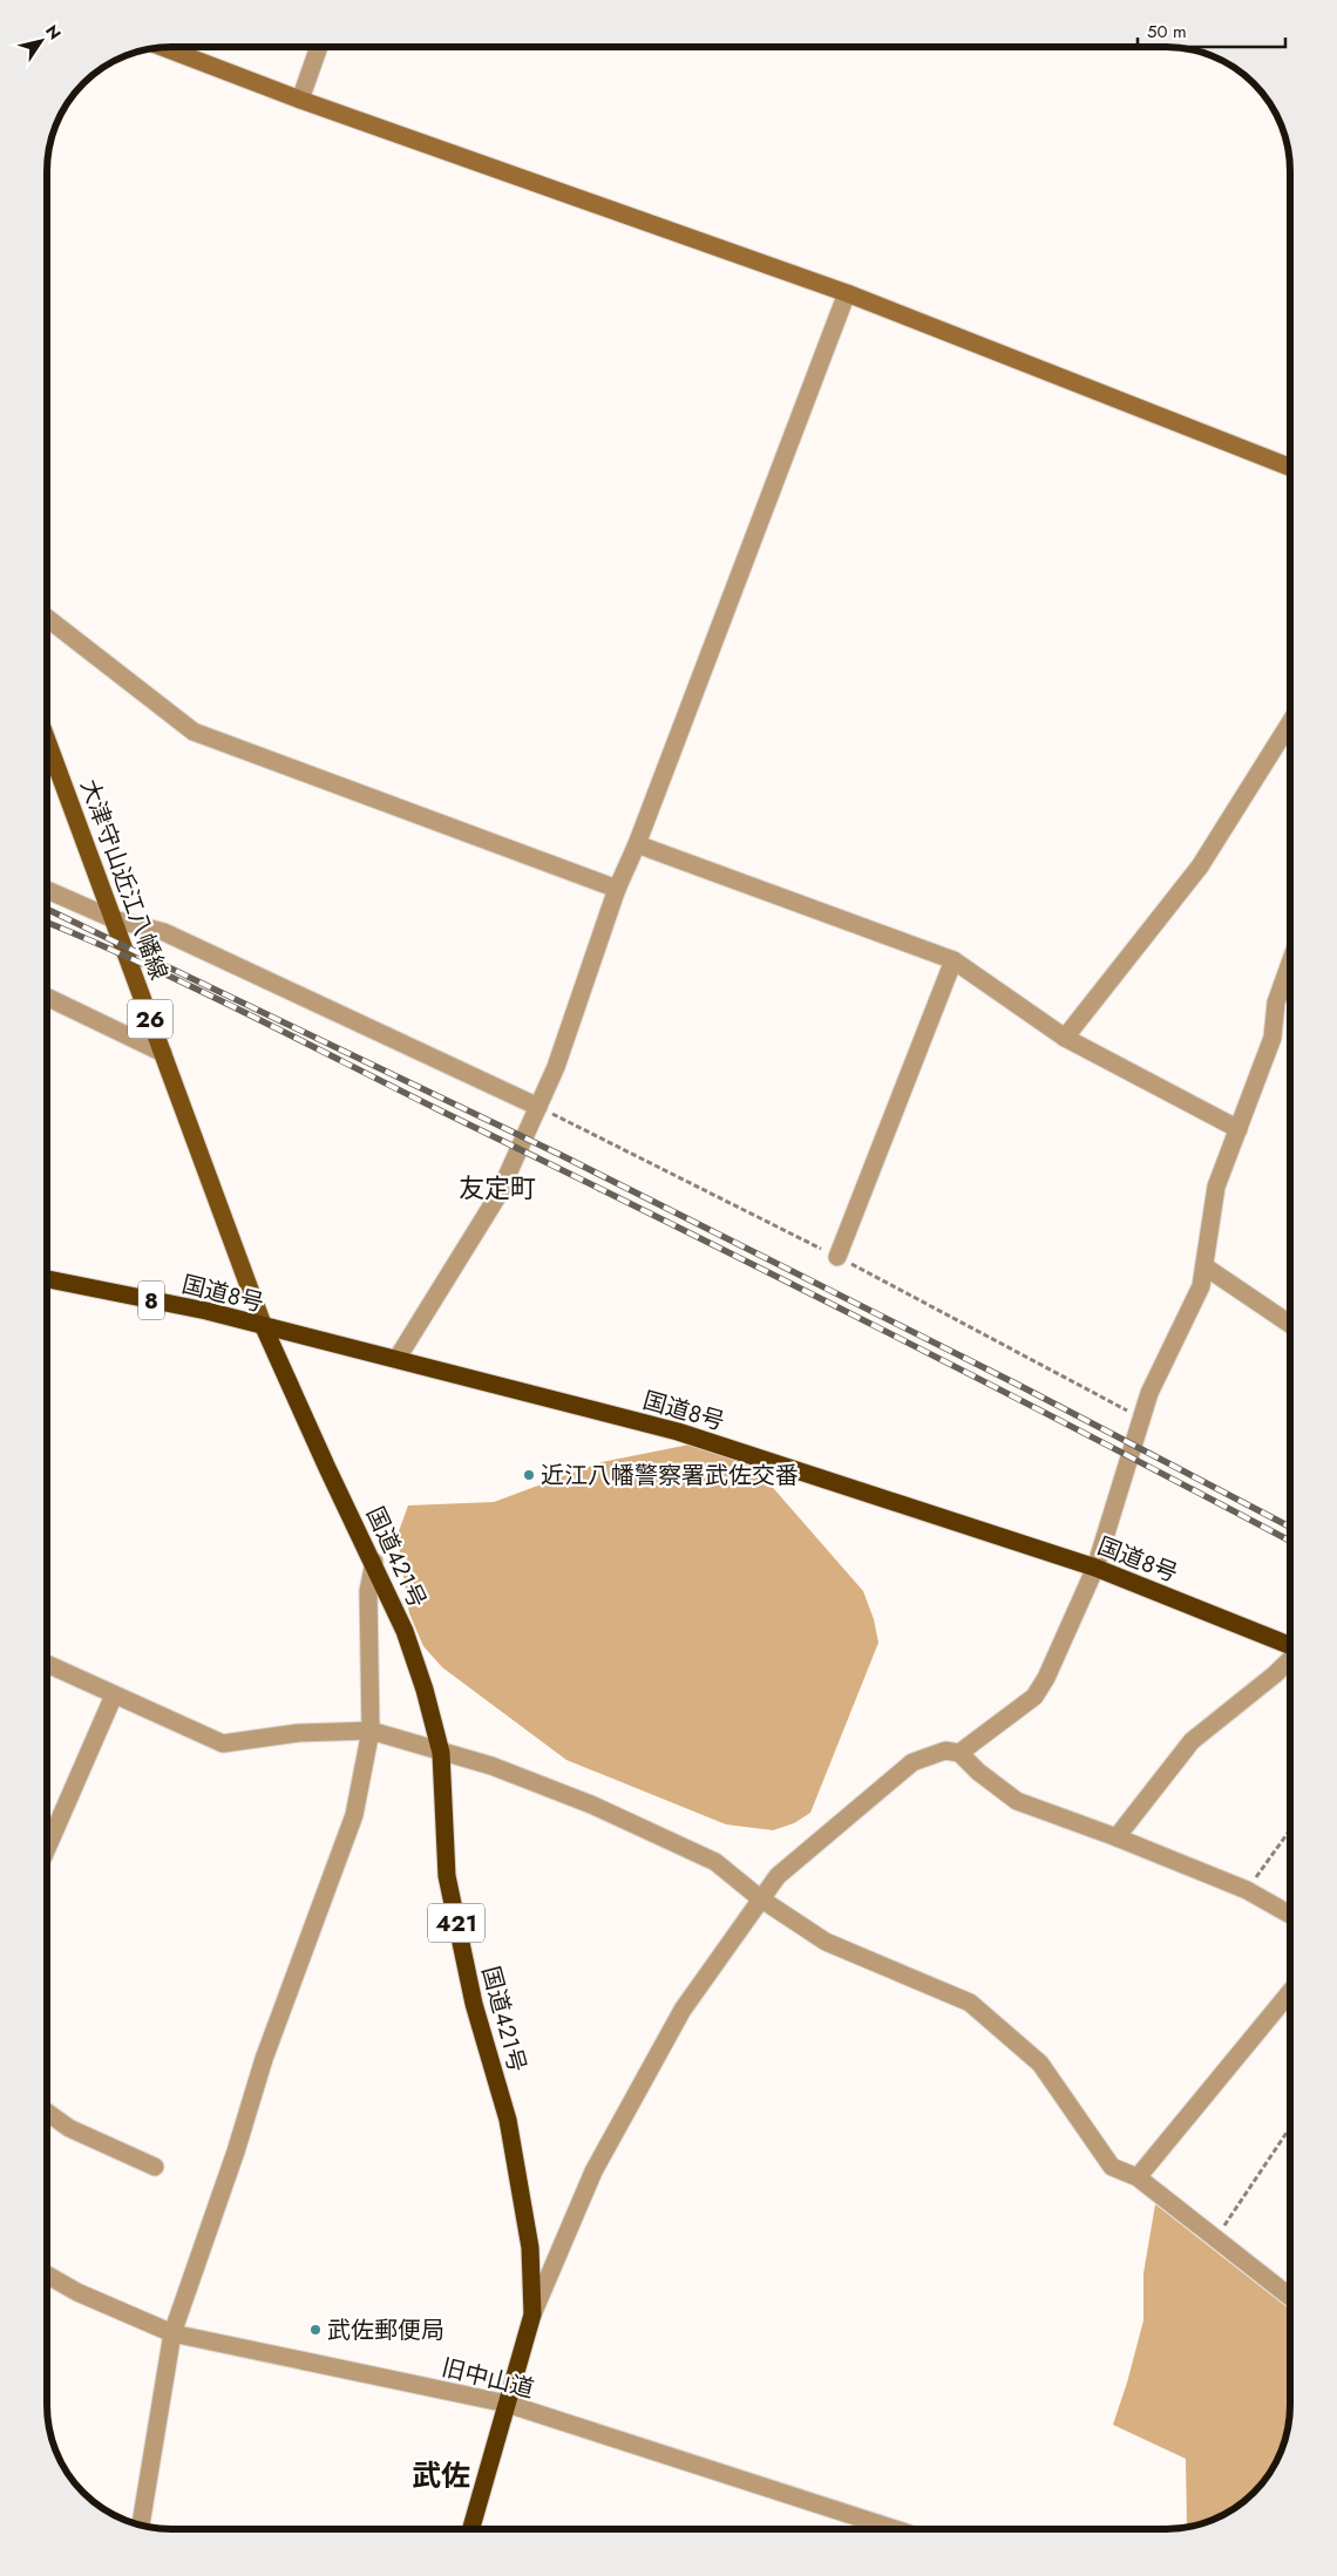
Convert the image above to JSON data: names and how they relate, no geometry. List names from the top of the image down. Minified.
{"streets":{"highway":["国道8号","8","国道421号","421"],"main road":["大津守山近江八幡線","26"],"street":["旧中山道"]},"crossings":[["大津守山近江八幡線","国道8号"],["大津守山近江八幡線","国道421号"],["国道8号","国道421号"],["国道421号","旧中山道"]],"districts":["友定町","武佐"],"places":["近江八幡警察署武佐交番","武佐郵便局"],"scale_bar":"50 m","north":"top right"}
